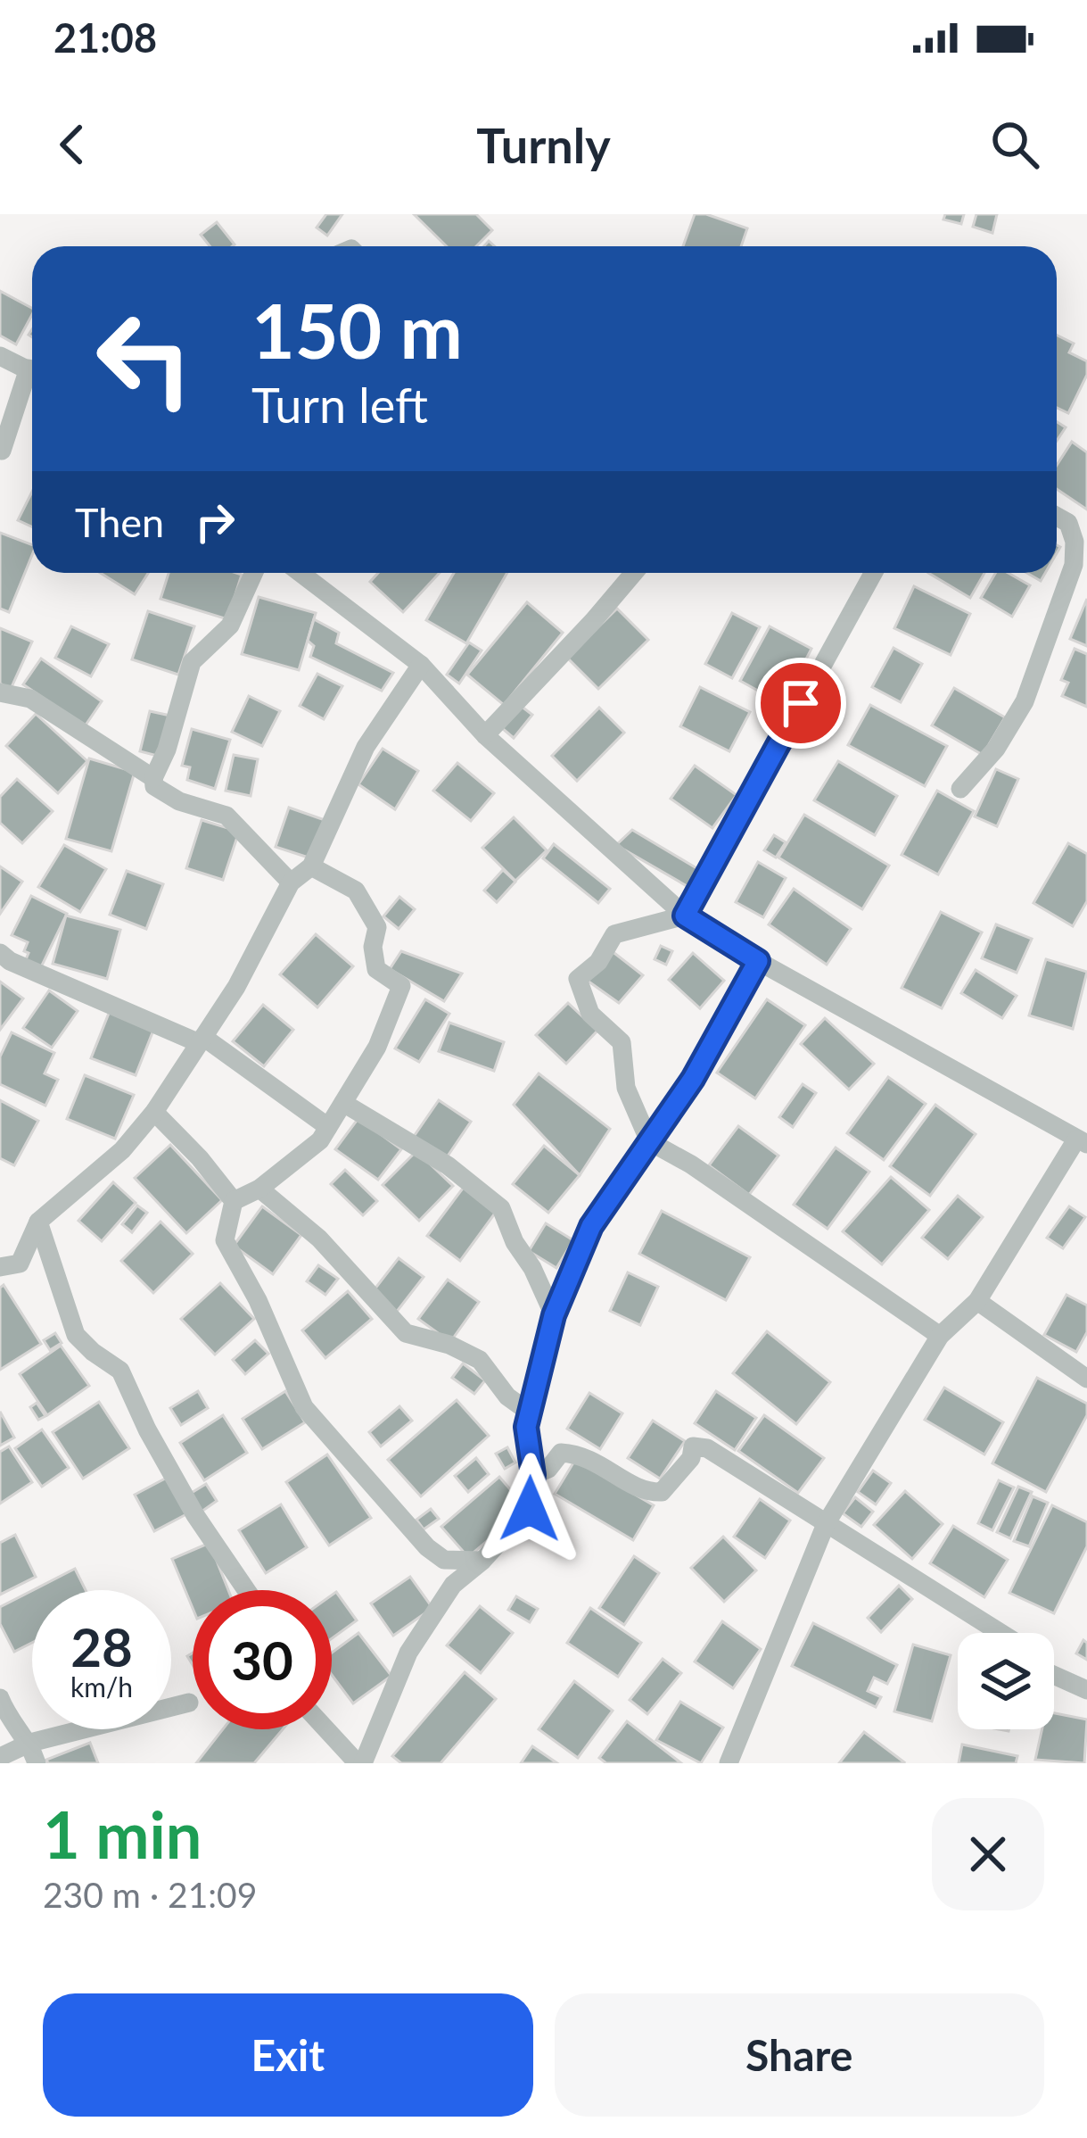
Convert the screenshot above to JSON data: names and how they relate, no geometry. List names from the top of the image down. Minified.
{"page":{"status":"21:08","header":"Turnly","turn":["150 m","Turn left"],"then":"Then","speed":"28 km/h","limit":"30","heading":["1 min","230 m · 21:09"],"buttons":["Exit","Share"]}}
